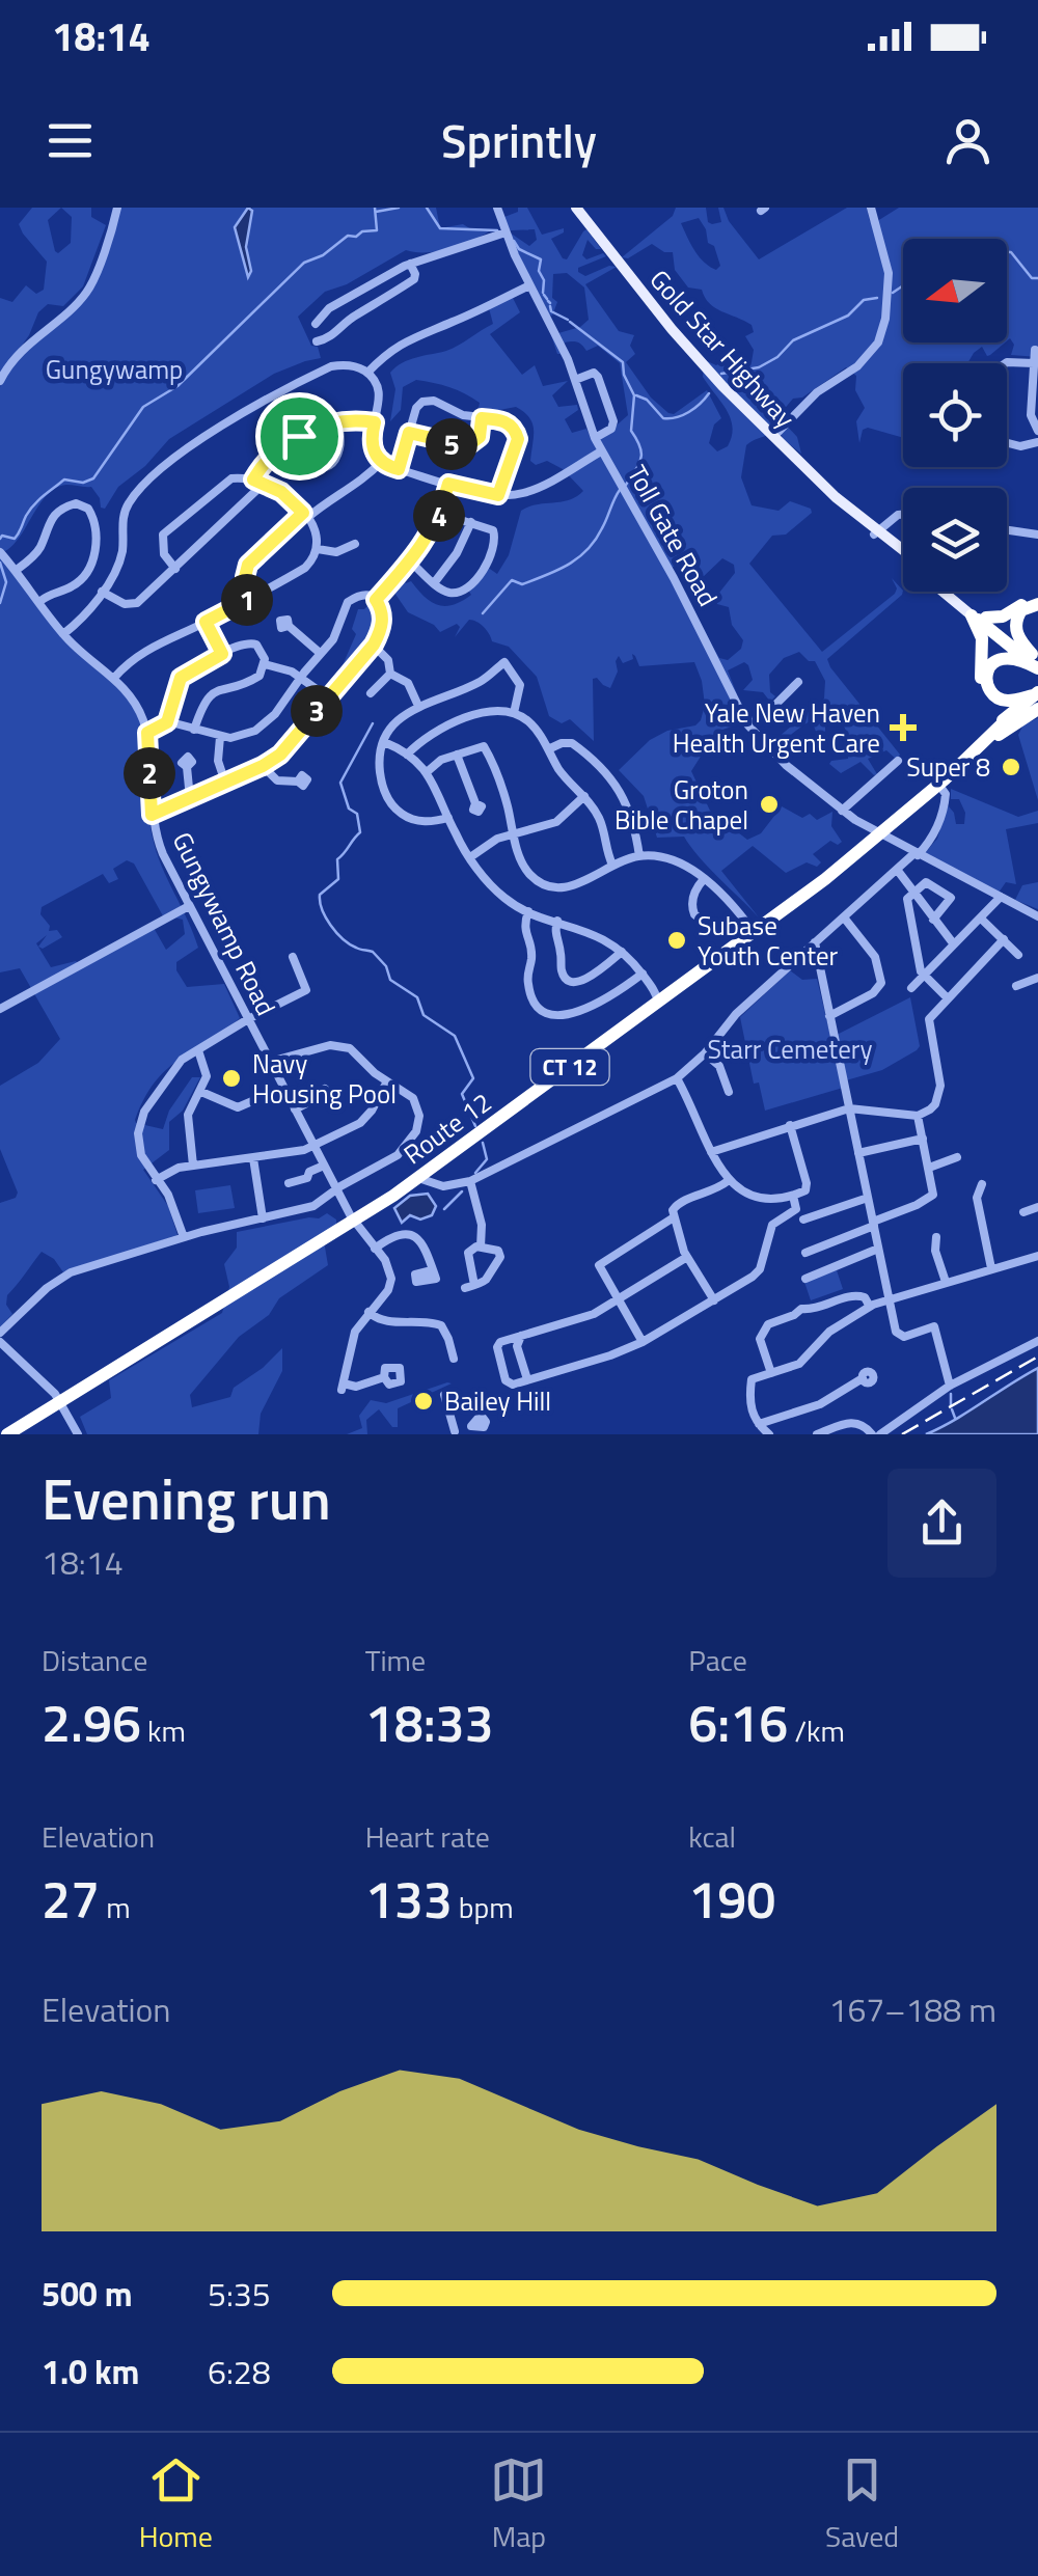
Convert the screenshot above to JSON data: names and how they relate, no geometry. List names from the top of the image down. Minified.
{"streets":{"highway":["CT 12","Route 12"],"main road":["Gold Star Highway"],"street":["Toll Gate Road","Gungywamp Road"]},"crossings":[["Toll Gate Road","Route 12"],["Gungywamp Road","Route 12"]],"parks":["Gungywamp","Starr Cemetery"],"places":{"health":["Yale New Haven Health Urgent Care"],"other":["Super 8","Groton Bible Chapel","Subase Youth Center","Navy Housing Pool","Bailey Hill"]},"north":"left","page":{"status":"18:14","header":"Sprintly","pins":["5","4","1","3","2"],"heading":["Evening run","18:14"],"stats":[["Distance","2.96 km"],["Time","18:33"],["Pace","6:16 /km"],["Elevation","27 m"],["Heart rate","133 bpm"],["kcal","190"]],"chart":["Elevation","167–188 m"],"list":[{"name":"500 m","note":"5:35"},{"name":"1.0 km","note":"6:28"}],"tabs":["Home","Map","Saved"]}}
